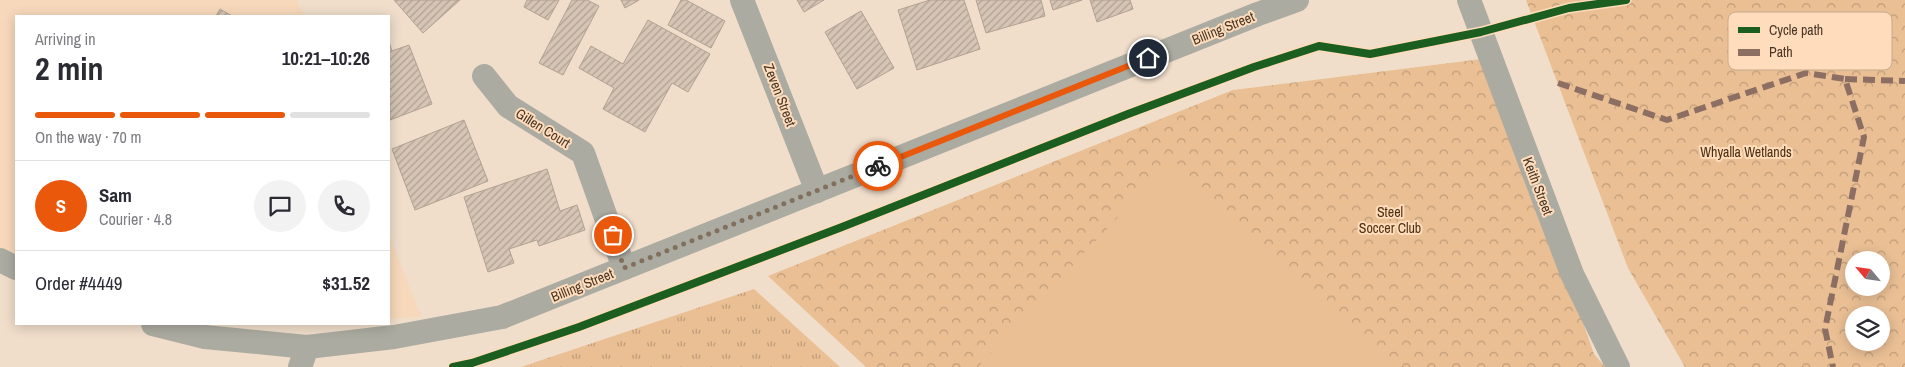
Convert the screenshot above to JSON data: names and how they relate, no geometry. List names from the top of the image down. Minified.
{"streets":{"street":["Billing Street","Zeven Street","Gillen Court","Keith Street"]},"crossings":[["Billing Street","Zeven Street"],["Billing Street","Gillen Court"]],"parks":["Whyalla Wetlands","Steel Soccer Club"],"legend":["Cycle path","Path"],"north":"top left","page":{"heading":["2 min","Arriving in","10:21–10:26"],"panel":["Sam","Courier · 4.8","Order #4449","$31.52"],"bar":"On the way · 70 m","round":"S"}}
